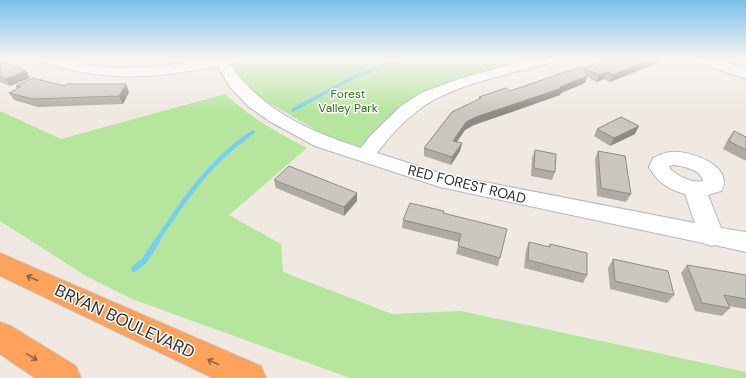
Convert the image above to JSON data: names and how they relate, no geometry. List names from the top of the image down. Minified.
{"streets":{"highway":["BRYAN BOULEVARD"],"street":["RED FOREST ROAD"]},"one_way":["BRYAN BOULEVARD"],"parks":["Forest Valley Park"]}
